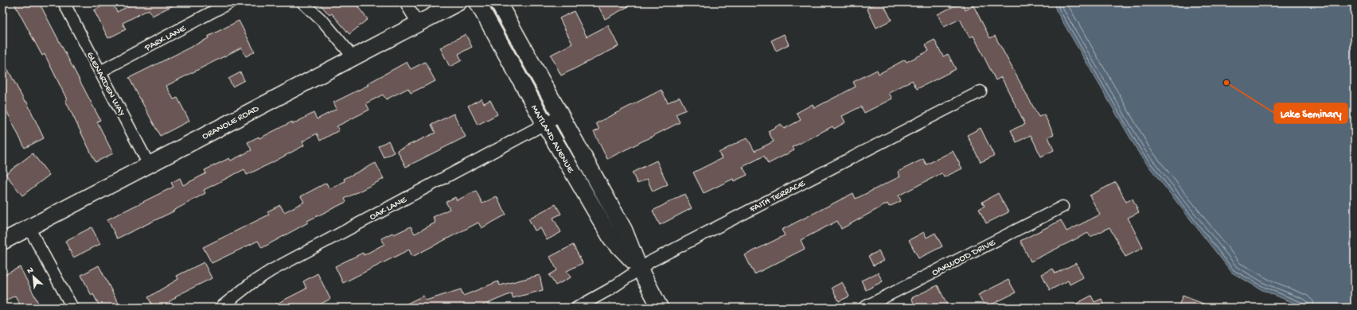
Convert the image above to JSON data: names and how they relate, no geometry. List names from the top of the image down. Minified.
{"streets":{"main road":["ORANOLE ROAD","MAITLAND AVENUE"],"street":["PARK LANE","GLENARDEN WAY","FAITH TERRACE","OAK LANE","OAKWOOD DRIVE"]},"crossings":[["PARK LANE","GLENARDEN WAY"],["GLENARDEN WAY","ORANOLE ROAD"],["MAITLAND AVENUE","FAITH TERRACE"],["MAITLAND AVENUE","OAK LANE"]],"places":["Lake Seminary"],"north":"top left"}
